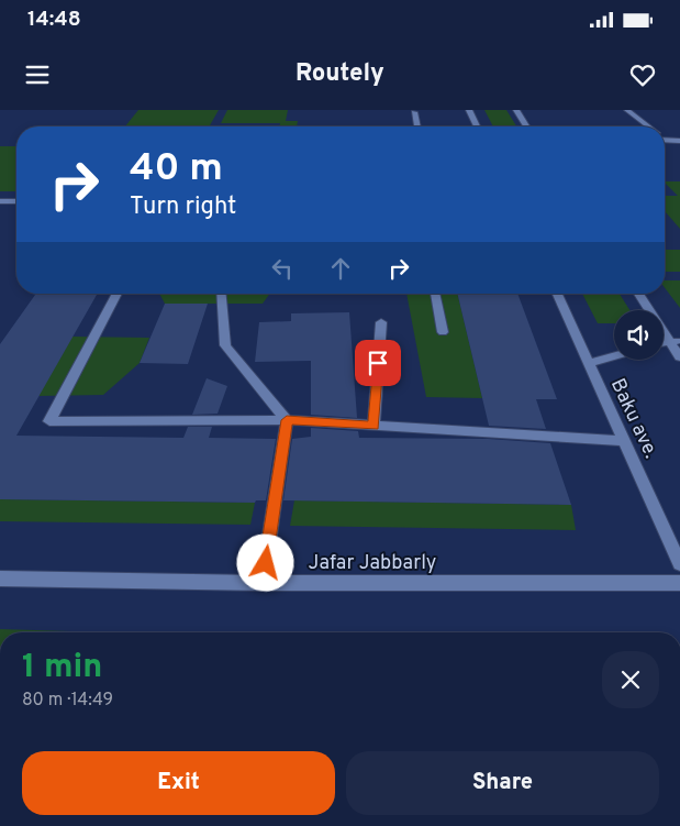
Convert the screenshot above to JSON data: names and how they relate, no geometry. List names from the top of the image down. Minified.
{"streets":{"street":["Baku ave.","Jafar Jabbarly"]},"page":{"status":"14:48","header":"Routely","turn":["40 m","Turn right"],"heading":["1 min","80 m · 14:49"],"buttons":["Exit","Share"]}}
